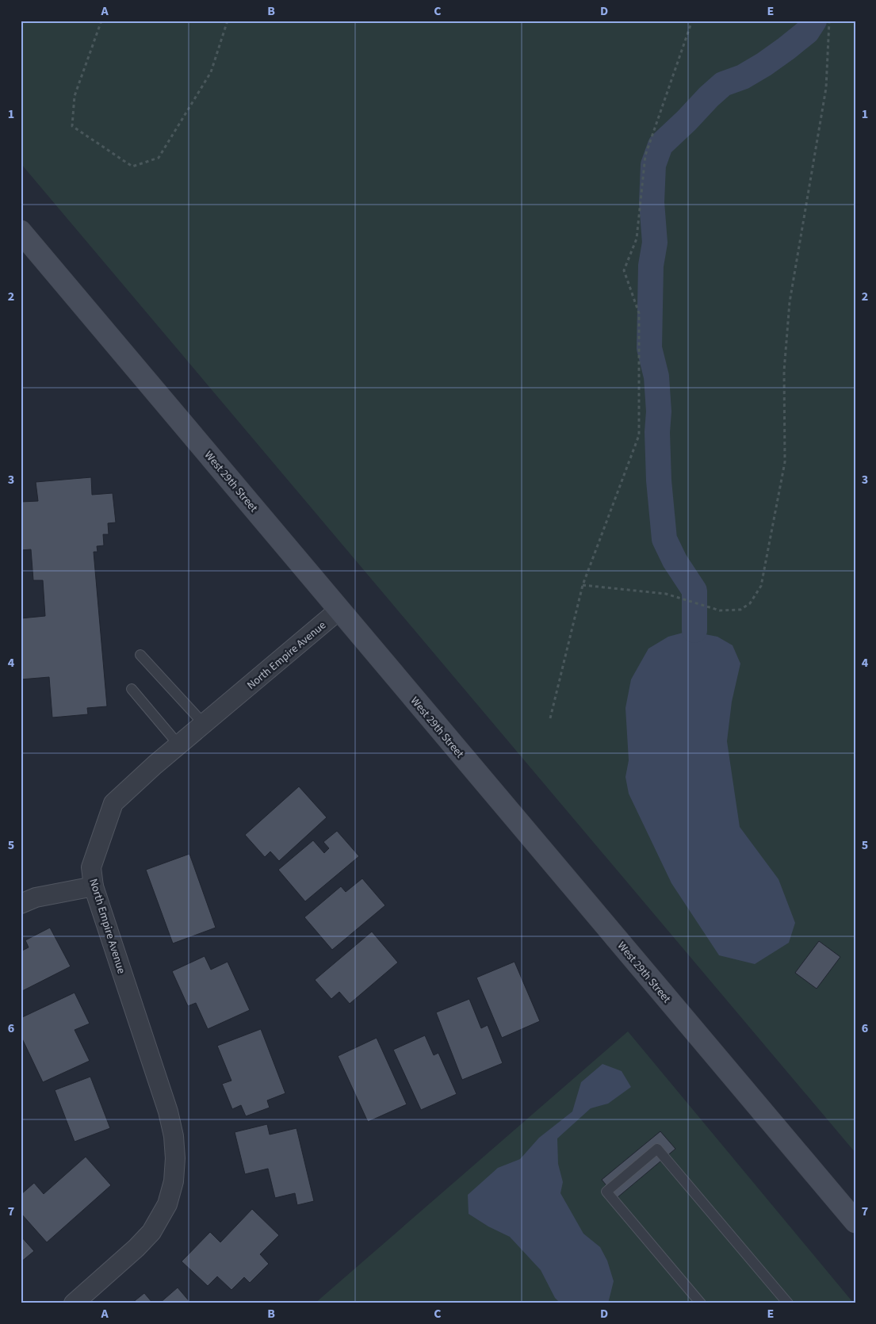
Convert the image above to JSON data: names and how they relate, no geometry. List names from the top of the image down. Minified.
{"streets":{"main road":["West 29th Street"],"street":["North Empire Avenue"]},"crossings":[["West 29th Street","North Empire Avenue"]],"grid":{"columns":["A","B","C","D","E"],"rows":["1","2","3","4","5","6","7"]}}
